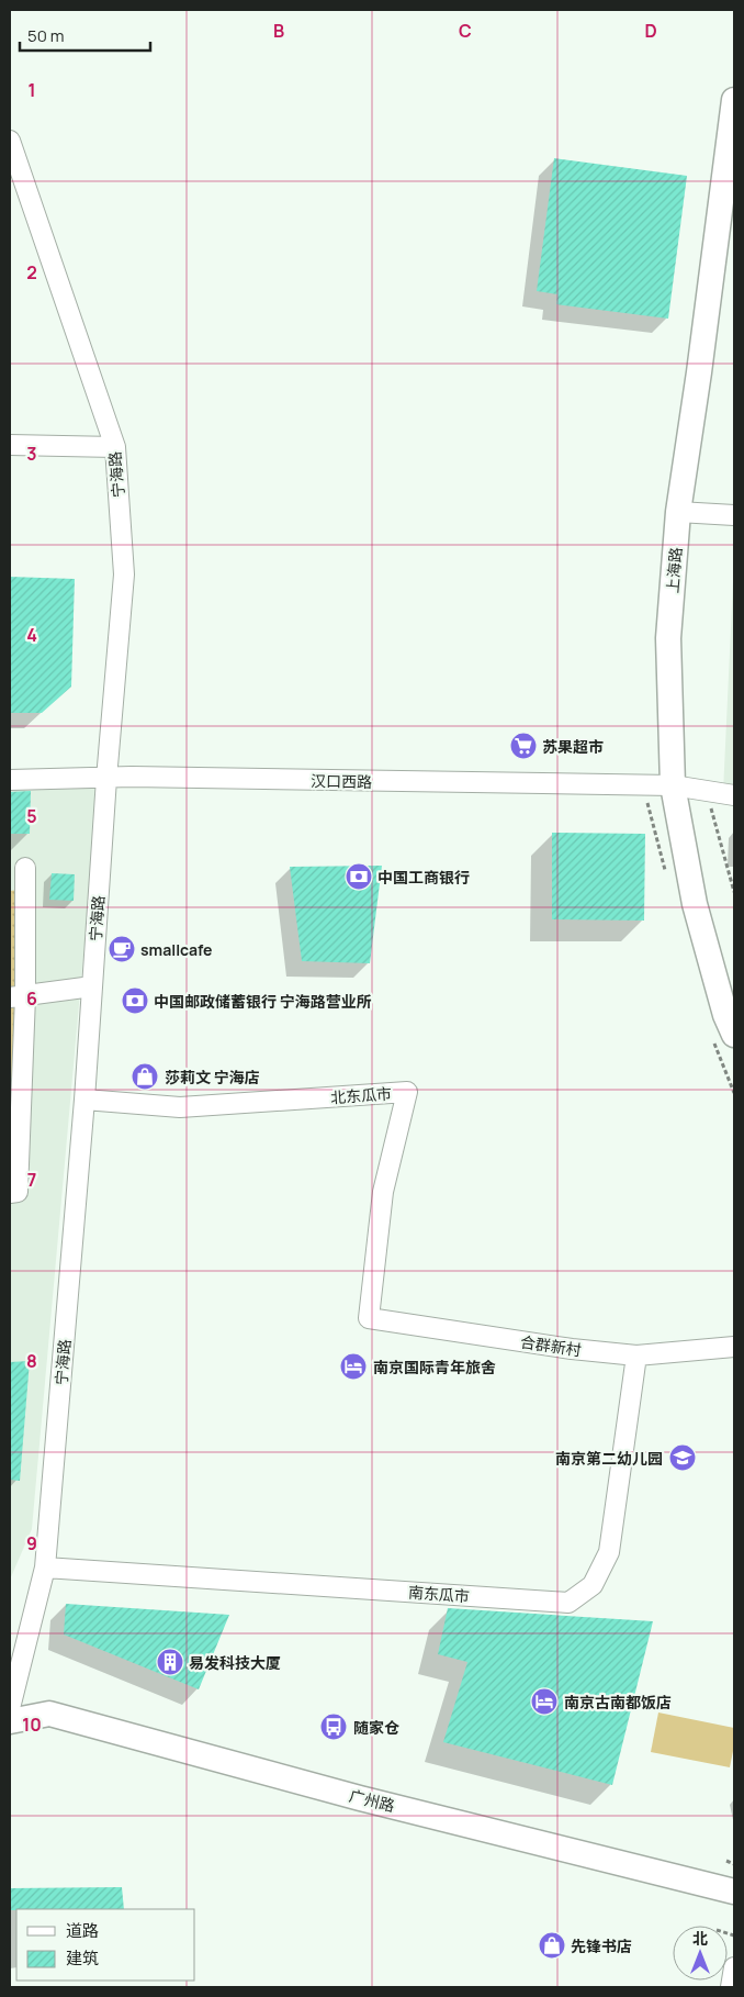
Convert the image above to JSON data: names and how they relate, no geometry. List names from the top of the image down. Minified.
{"streets":{"main road":["上海路","广州路"],"street":["宁海路","汉口西路","北东瓜市","合群新村","南东瓜市"]},"crossings":[["宁海路","汉口西路"],["宁海路","北东瓜市"],["宁海路","南东瓜市"],["上海路","汉口西路"],["北东瓜市","合群新村"],["合群新村","南东瓜市"]],"places":{"supermarket":["苏果超市"],"bank":["中国工商银行","中国邮政储蓄银行 宁海路营业所"],"cafe":["smallcafe"],"shop":["莎莉文 宁海店","先锋书店"],"hotel":["南京国际青年旅舍","南京古南都饭店"],"school or university":["南京第二幼儿园"],"building":["易发科技大厦"],"bus stop":["随家仓"]},"legend":["道路","建筑"],"scale_bar":"50 m","north":"top","grid":{"columns":["B","C","D"],"rows":["1","2","3","4","5","6","7","8","9","10"]}}
